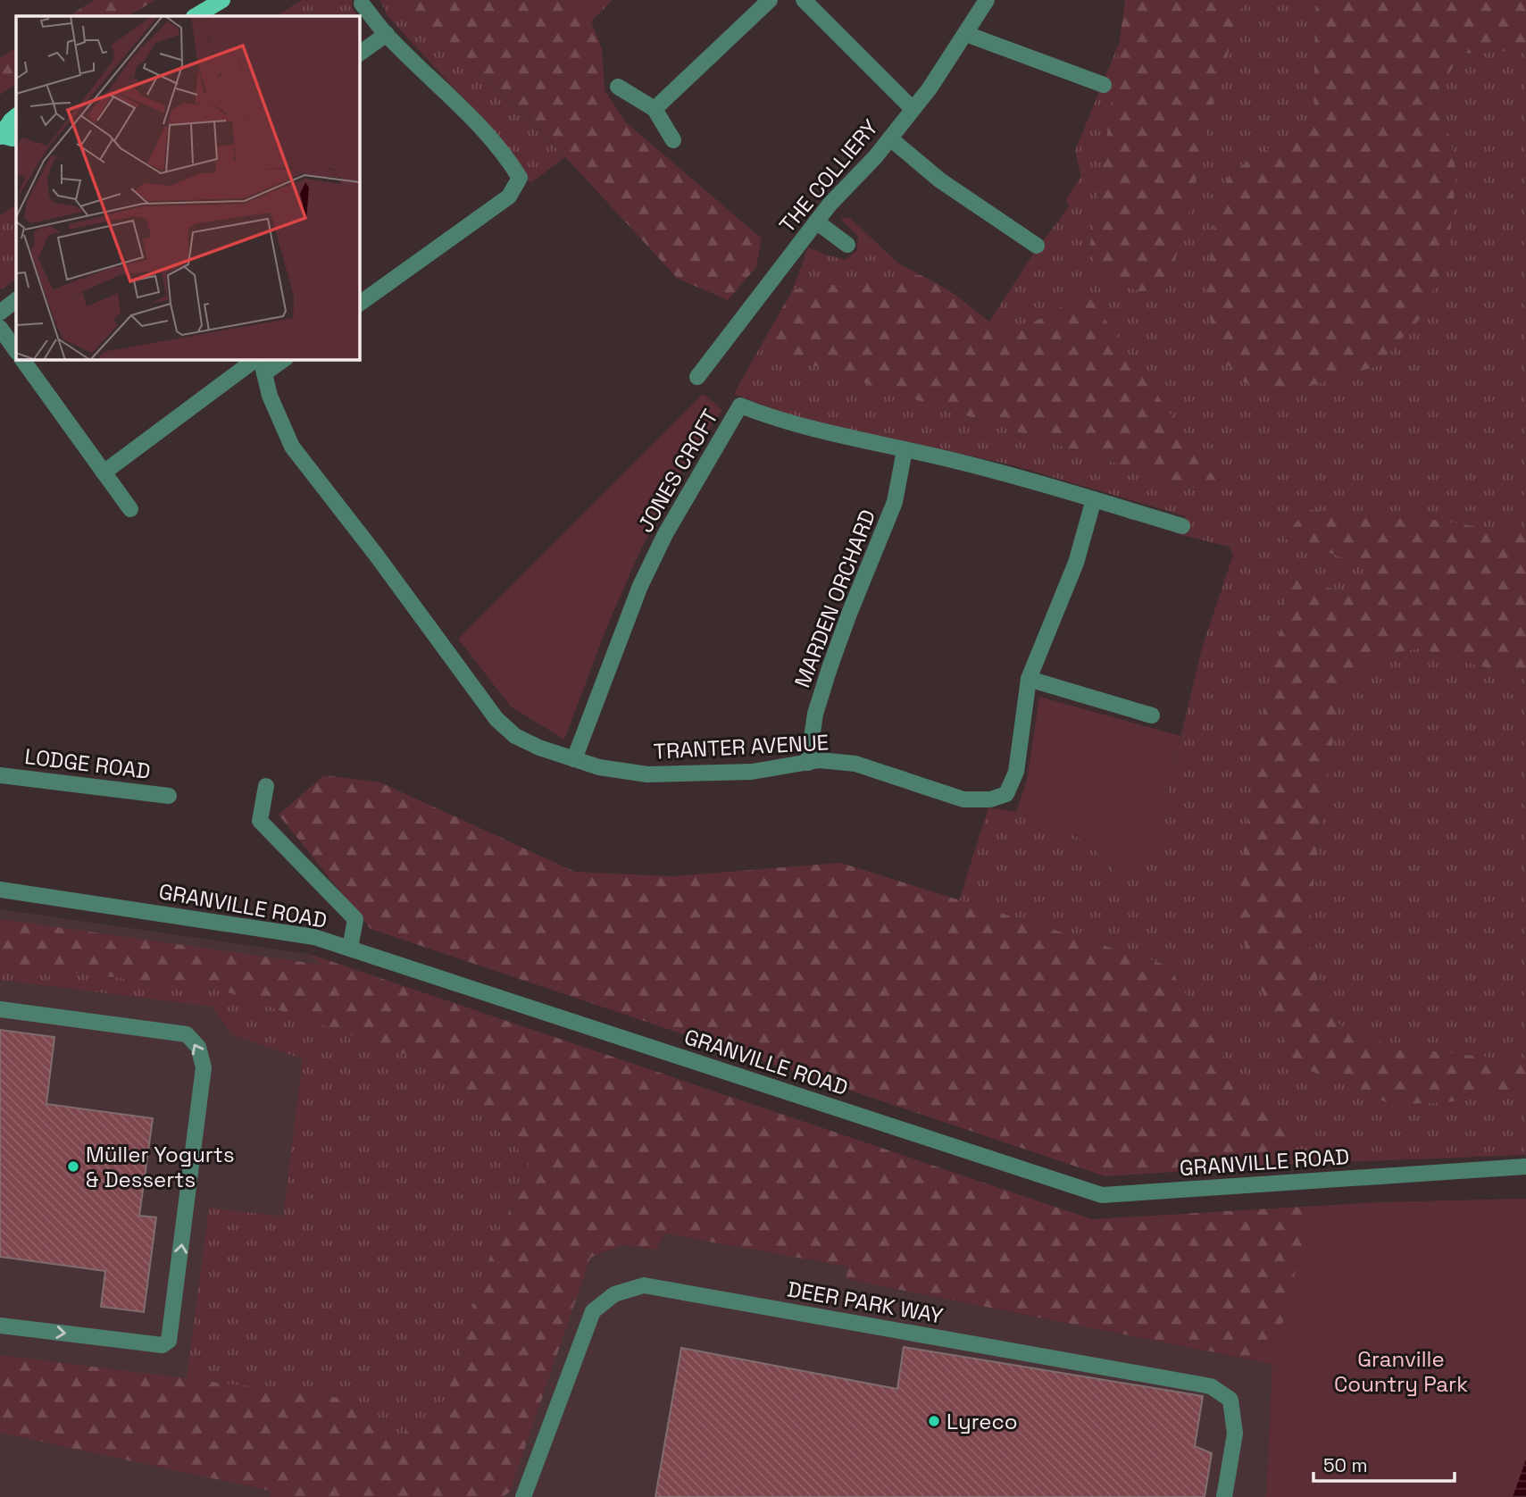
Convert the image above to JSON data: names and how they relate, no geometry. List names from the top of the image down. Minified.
{"streets":{"street":["THE COLLIERY","JONES CROFT","MARDEN ORCHARD","TRANTER AVENUE","LODGE ROAD","GRANVILLE ROAD","DEER PARK WAY"]},"crossings":[["JONES CROFT","MARDEN ORCHARD"],["JONES CROFT","TRANTER AVENUE"],["MARDEN ORCHARD","TRANTER AVENUE"]],"parks":["Granville Country Park"],"places":["Müller Yogurts & Desserts","Lyreco"],"scale_bar":"50 m"}
